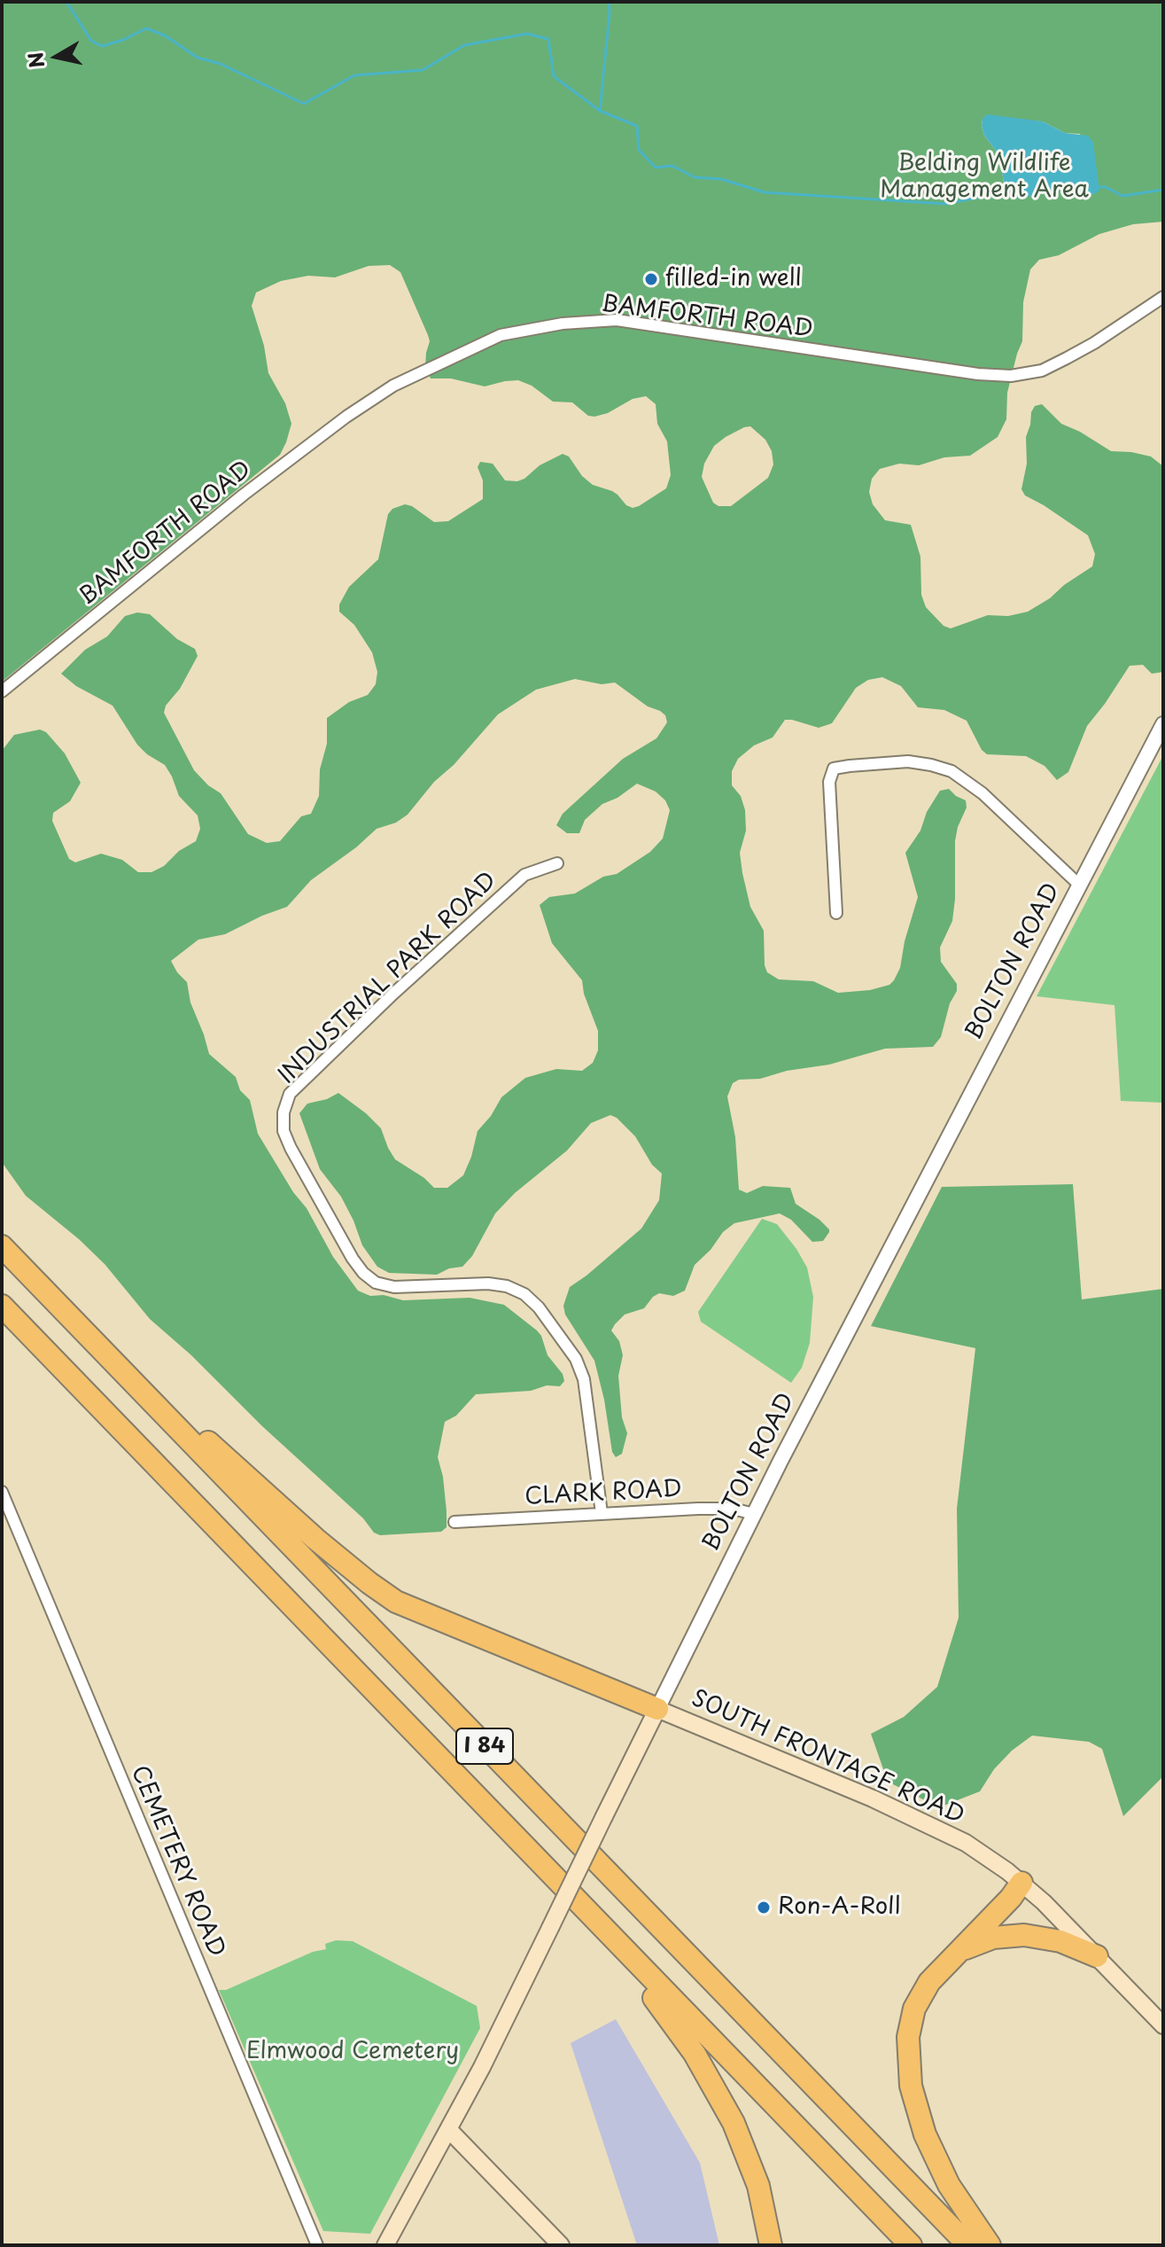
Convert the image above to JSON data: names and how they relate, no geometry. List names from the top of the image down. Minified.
{"streets":{"highway":["I 84"],"main road":["BOLTON ROAD","SOUTH FRONTAGE ROAD"],"street":["BAMFORTH ROAD","INDUSTRIAL PARK ROAD","CLARK ROAD","CEMETERY ROAD"]},"crossings":[["BOLTON ROAD","CLARK ROAD"],["BOLTON ROAD","SOUTH FRONTAGE ROAD"],["INDUSTRIAL PARK ROAD","CLARK ROAD"]],"parks":["Belding Wildlife Management Area","Elmwood Cemetery"],"places":["filled-in well","Ron-A-Roll"],"north":"left"}
